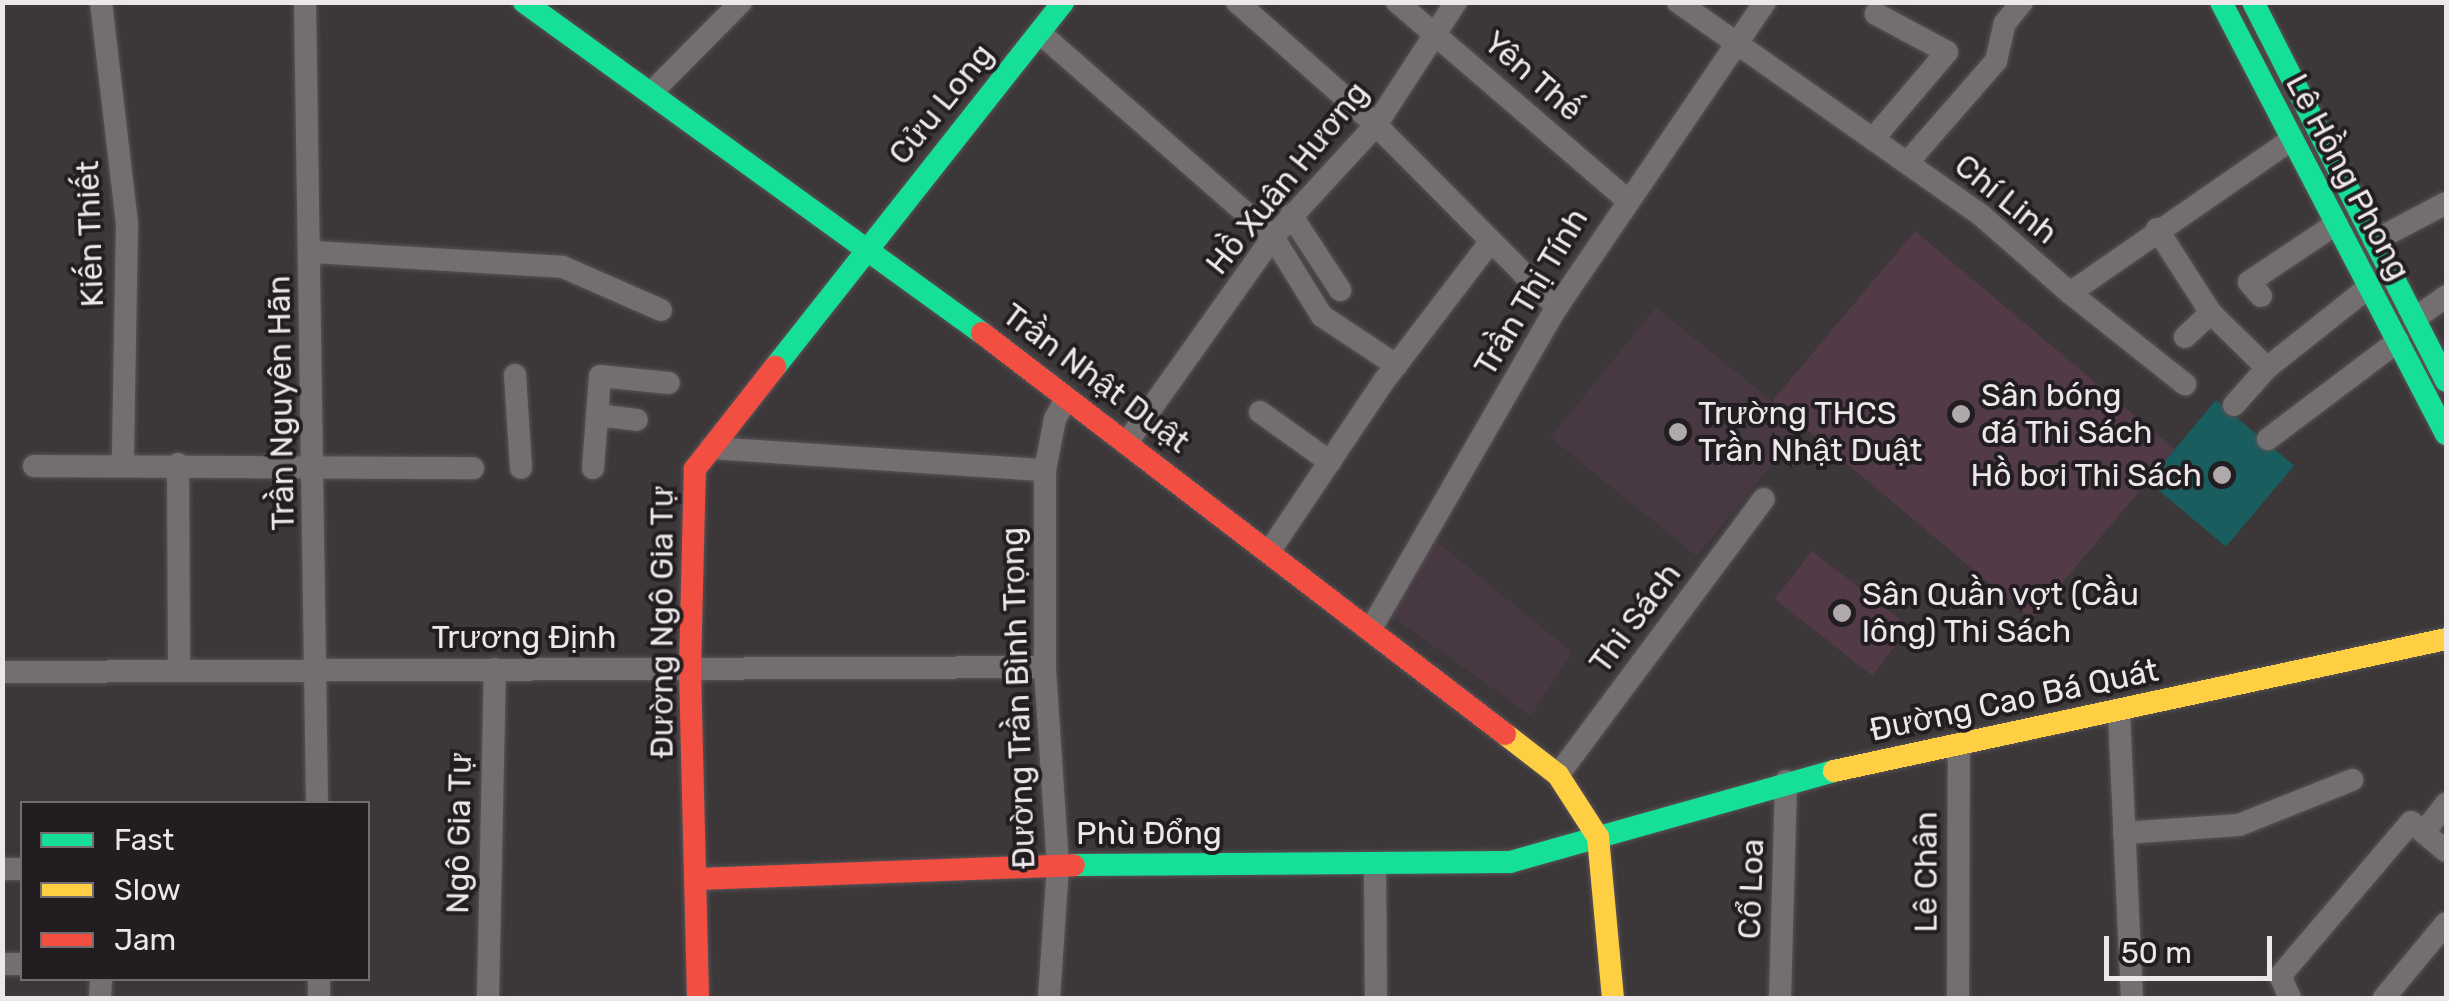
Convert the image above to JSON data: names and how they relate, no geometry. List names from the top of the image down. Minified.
{"streets":{"street":["Yên Thế","Cửu Long","Lê Hồng Phong","Hồ Xuân Hương","Chí Linh","Kiến Thiết","Trần Thị Tính","Trần Nhật Duật","Trần Nguyên Hãn","Thi Sách","Đường Ngô Gia Tự","Trương Định","Đường Trần Bình Trọng","Đường Cao Bá Quát","Ngô Gia Tự","Phù Đổng","Lê Chân","Cổ Loa"]},"crossings":[["Yên Thế","Hồ Xuân Hương"],["Yên Thế","Trần Thị Tính"],["Cửu Long","Trần Nhật Duật"],["Cửu Long","Đường Ngô Gia Tự"],["Hồ Xuân Hương","Trần Nhật Duật"],["Chí Linh","Trần Thị Tính"],["Trần Thị Tính","Trần Nhật Duật"],["Trần Nhật Duật","Thi Sách"],["Trần Nhật Duật","Đường Ngô Gia Tự"],["Trần Nhật Duật","Đường Trần Bình Trọng"],["Trần Nhật Duật","Đường Cao Bá Quát"],["Trần Nhật Duật","Phù Đổng"],["Trần Nguyên Hãn","Trương Định"],["Đường Ngô Gia Tự","Trương Định"],["Đường Ngô Gia Tự","Phù Đổng"],["Trương Định","Đường Trần Bình Trọng"],["Trương Định","Ngô Gia Tự"],["Đường Trần Bình Trọng","Phù Đổng"],["Đường Cao Bá Quát","Phù Đổng"],["Đường Cao Bá Quát","Lê Chân"],["Đường Cao Bá Quát","Cổ Loa"]],"places":["Sân bóng đá Thi Sách","Trường THCS Trần Nhật Duật","Hồ bơi Thi Sách","Sân Quần vợt (Cầu lông) Thi Sách"],"legend":["Fast","Slow","Jam"],"scale_bar":"50 m"}
